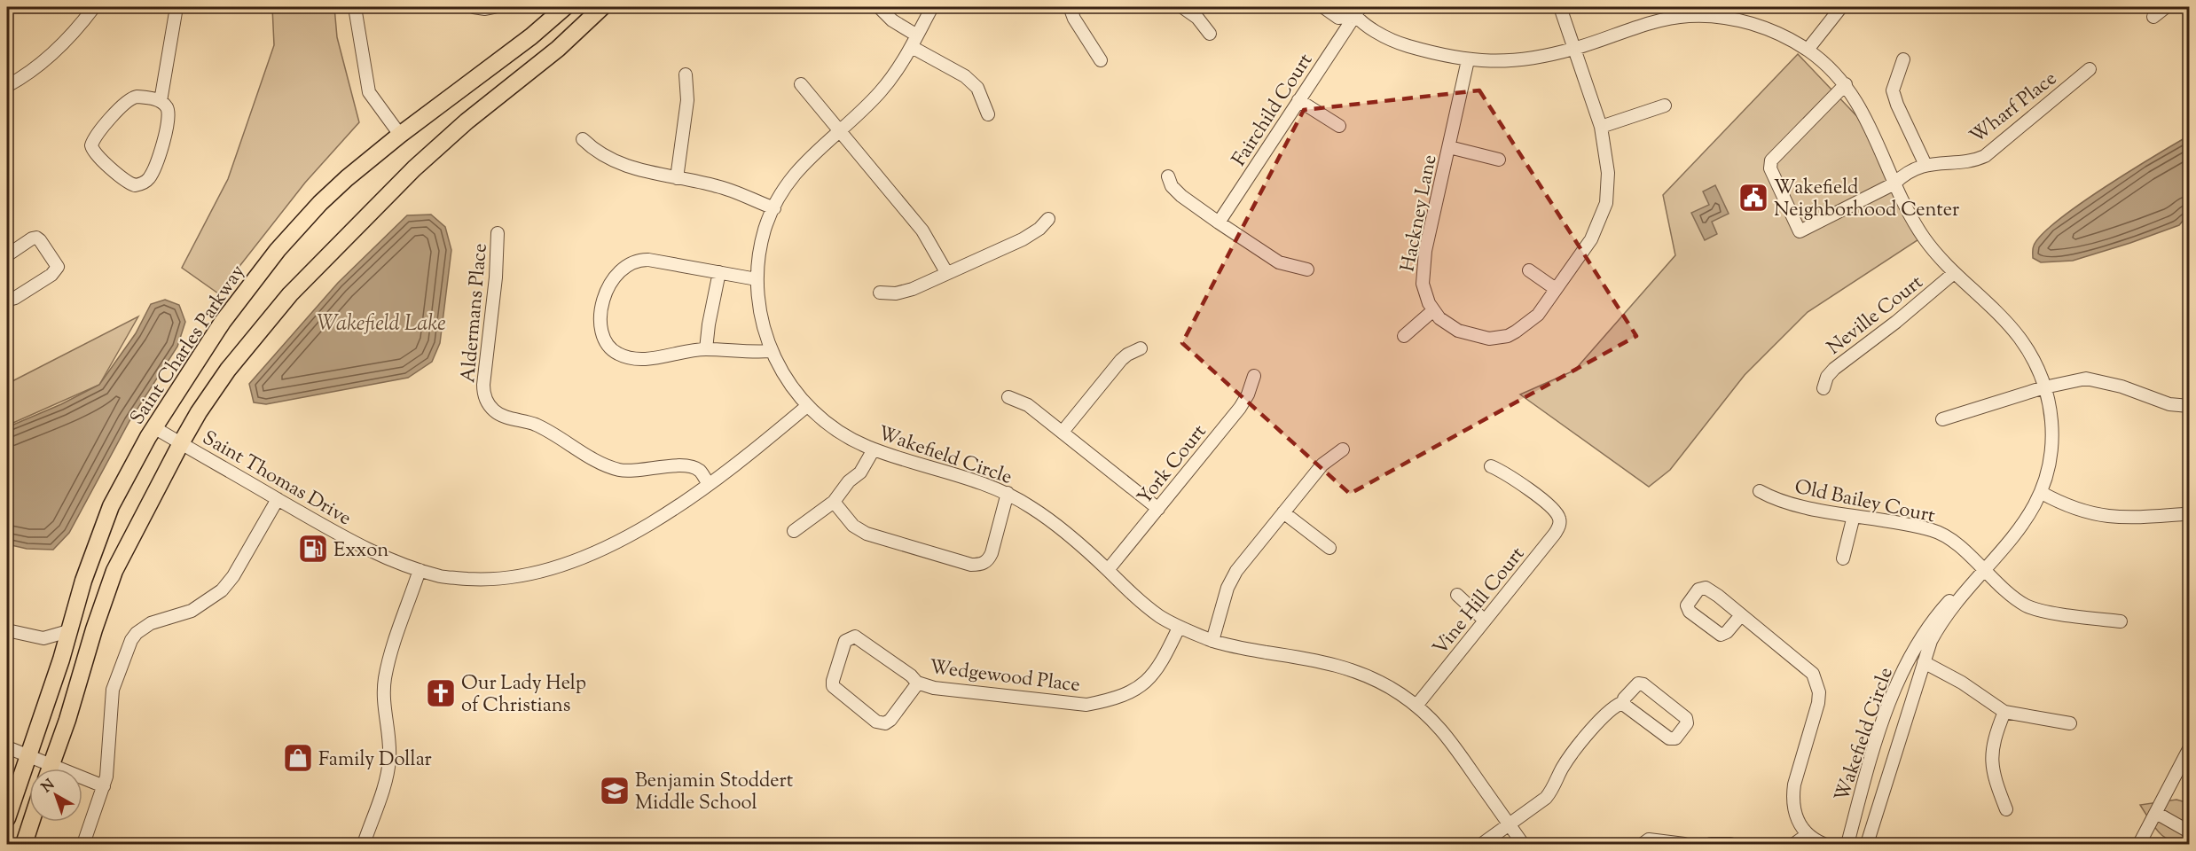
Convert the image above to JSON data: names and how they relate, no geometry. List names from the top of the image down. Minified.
{"streets":{"main road":["Saint Charles Parkway"],"street":["Wharf Place","Fairchild Court","Hackney Lane","Aldermans Place","Neville Court","Wakefield Circle","York Court","Saint Thomas Drive","Old Bailey Court","Vine Hill Court","Wedgewood Place"]},"crossings":[["Wharf Place","Wakefield Circle"],["Fairchild Court","Wakefield Circle"],["Hackney Lane","Wakefield Circle"],["Aldermans Place","Saint Thomas Drive"],["Neville Court","Wakefield Circle"],["Saint Charles Parkway","Saint Thomas Drive"],["Wakefield Circle","York Court"],["Wakefield Circle","Saint Thomas Drive"],["Wakefield Circle","Old Bailey Court"],["Wakefield Circle","Vine Hill Court"],["Wakefield Circle","Wedgewood Place"]],"water":["Wakefield Lake"],"places":{"public building":["Wakefield Neighborhood Center"],"fuel station":["Exxon"],"church":["Our Lady Help of Christians"],"shop":["Family Dollar"],"school or university":["Benjamin Stoddert Middle School"]},"north":"top left"}
